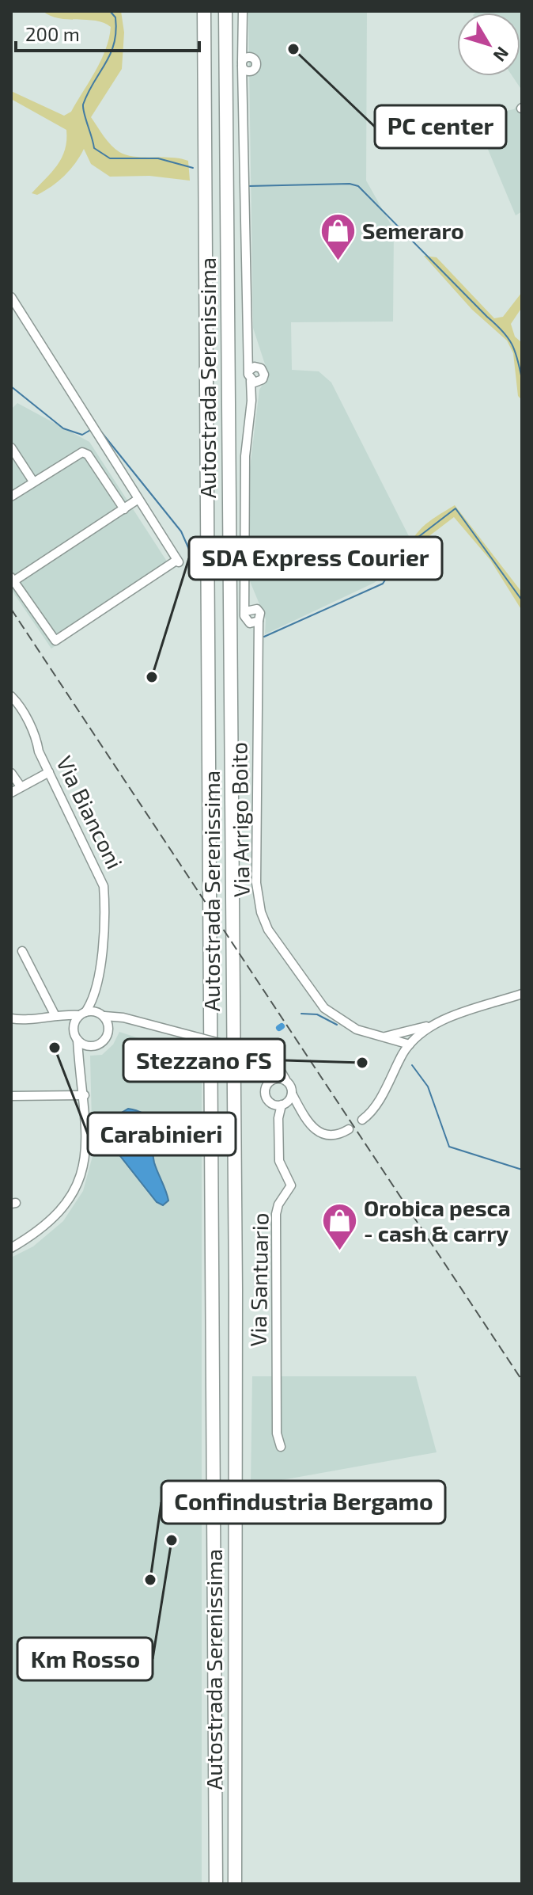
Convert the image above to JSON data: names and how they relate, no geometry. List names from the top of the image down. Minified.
{"streets":{"highway":["Autostrada Serenissima"],"street":["Via Bianconi","Via Arrigo Boito","Via Santuario"]},"places":{"other":["PC center","SDA Express Courier","Carabinieri","Stezzano FS","Km Rosso","Confindustria Bergamo"],"shop":["Semeraro","Orobica pesca - cash & carry"]},"scale_bar":"200 m","north":"bottom right"}
